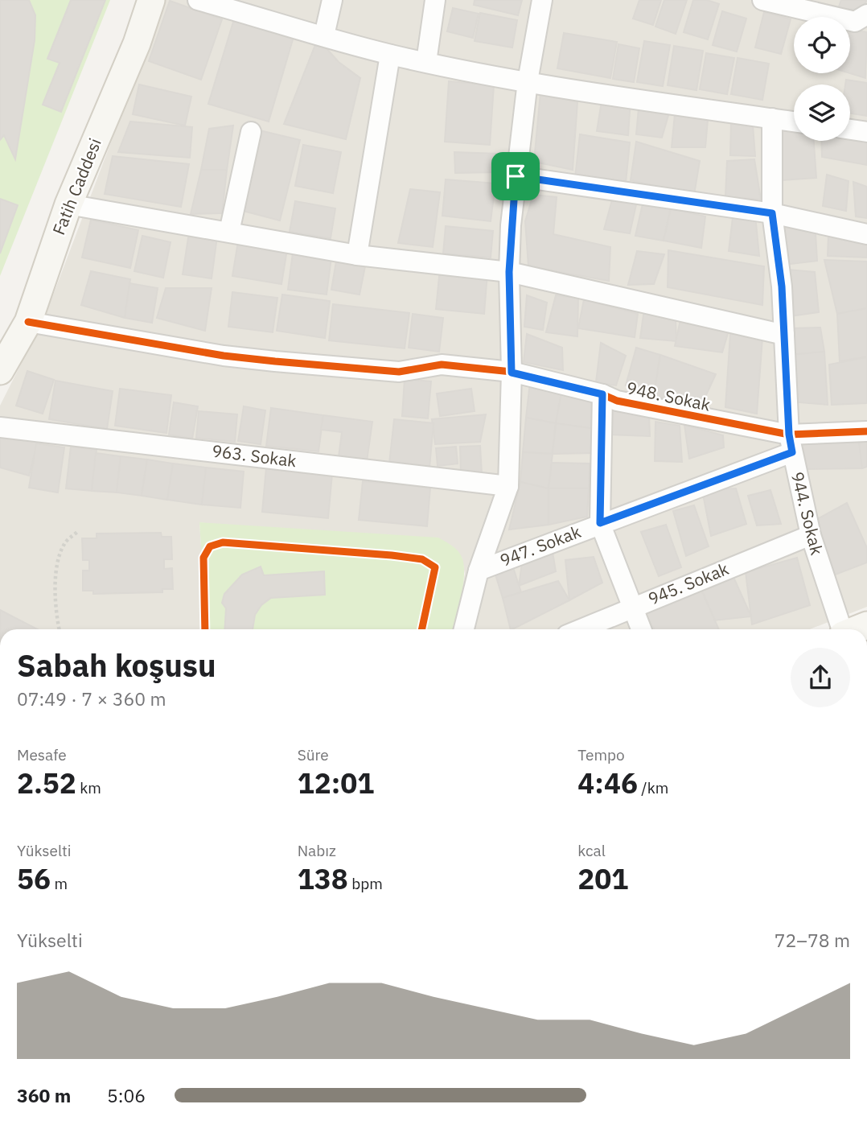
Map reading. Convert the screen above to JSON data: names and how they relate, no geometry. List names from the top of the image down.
{
  "streets": {
    "main road": ["Fatih Caddesi"],
    "street": [
      "948. Sokak",
      "963. Sokak",
      "944. Sokak",
      "947. Sokak",
      "945. Sokak"
    ]
  },
  "crossings": [
    ["Fatih Caddesi", "948. Sokak"],
    ["948. Sokak", "944. Sokak"],
    ["948. Sokak", "947. Sokak"],
    ["944. Sokak", "947. Sokak"],
    ["944. Sokak", "945. Sokak"]
  ],
  "page": {
    "heading": ["Sabah koşusu", "07:49 · 7 × 360 m"],
    "stats": [
      ["Mesafe", "2.52 km"],
      ["Süre", "12:01"],
      ["Tempo", "4:46 /km"],
      ["Yükselti", "56 m"],
      ["Nabız", "138 bpm"],
      ["kcal", "201"]
    ],
    "chart": ["Yükselti", "72–78 m"],
    "list": [
      {
        "name": "360 m",
        "note": "5:06"
      }
    ]
  }
}
